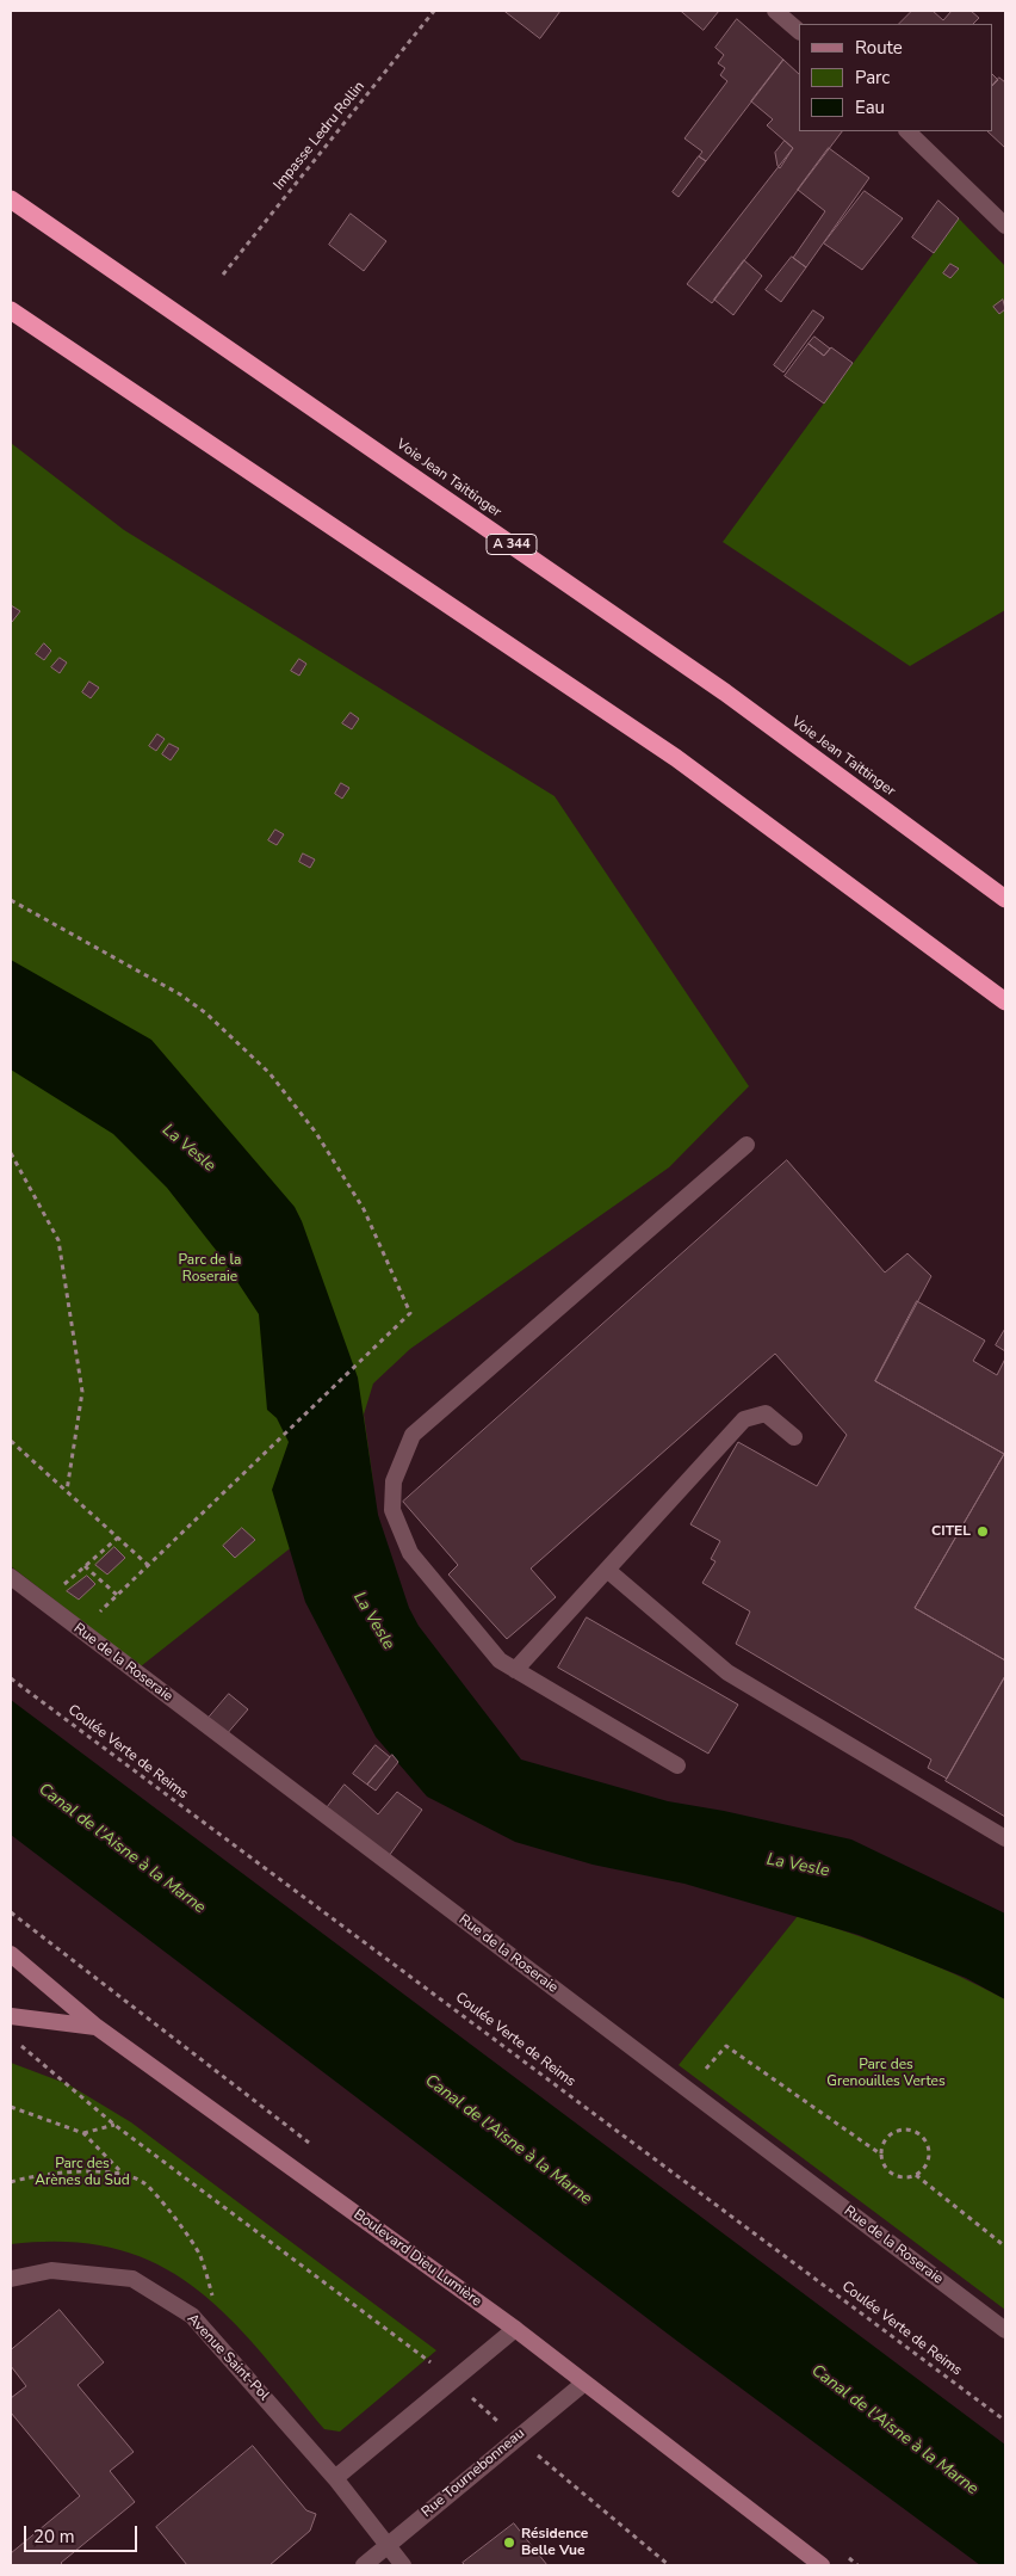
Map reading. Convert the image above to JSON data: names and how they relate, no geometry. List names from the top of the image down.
{
  "streets": {
    "highway": ["Voie Jean Taittinger", "A 344"],
    "main road": ["Boulevard Dieu Lumière"],
    "street": ["Rue de la Roseraie", "Avenue Saint-Pol", "Rue Tournebonneau"],
    "path": ["Impasse Ledru Rollin", "Coulée Verte de Reims"]
  },
  "crossings": [
    ["Boulevard Dieu Lumière", "Rue Tournebonneau"],
    ["Avenue Saint-Pol", "Rue Tournebonneau"]
  ],
  "water": ["La Vesle", "Canal de l'Aisne à la Marne"],
  "parks": ["Parc de la Roseraie", "Parc des Grenouilles Vertes", "Parc des Arènes du Sud"],
  "places": ["CITEL", "Résidence Belle Vue"],
  "legend": ["Route", "Parc", "Eau"],
  "scale_bar": "20 m"
}
